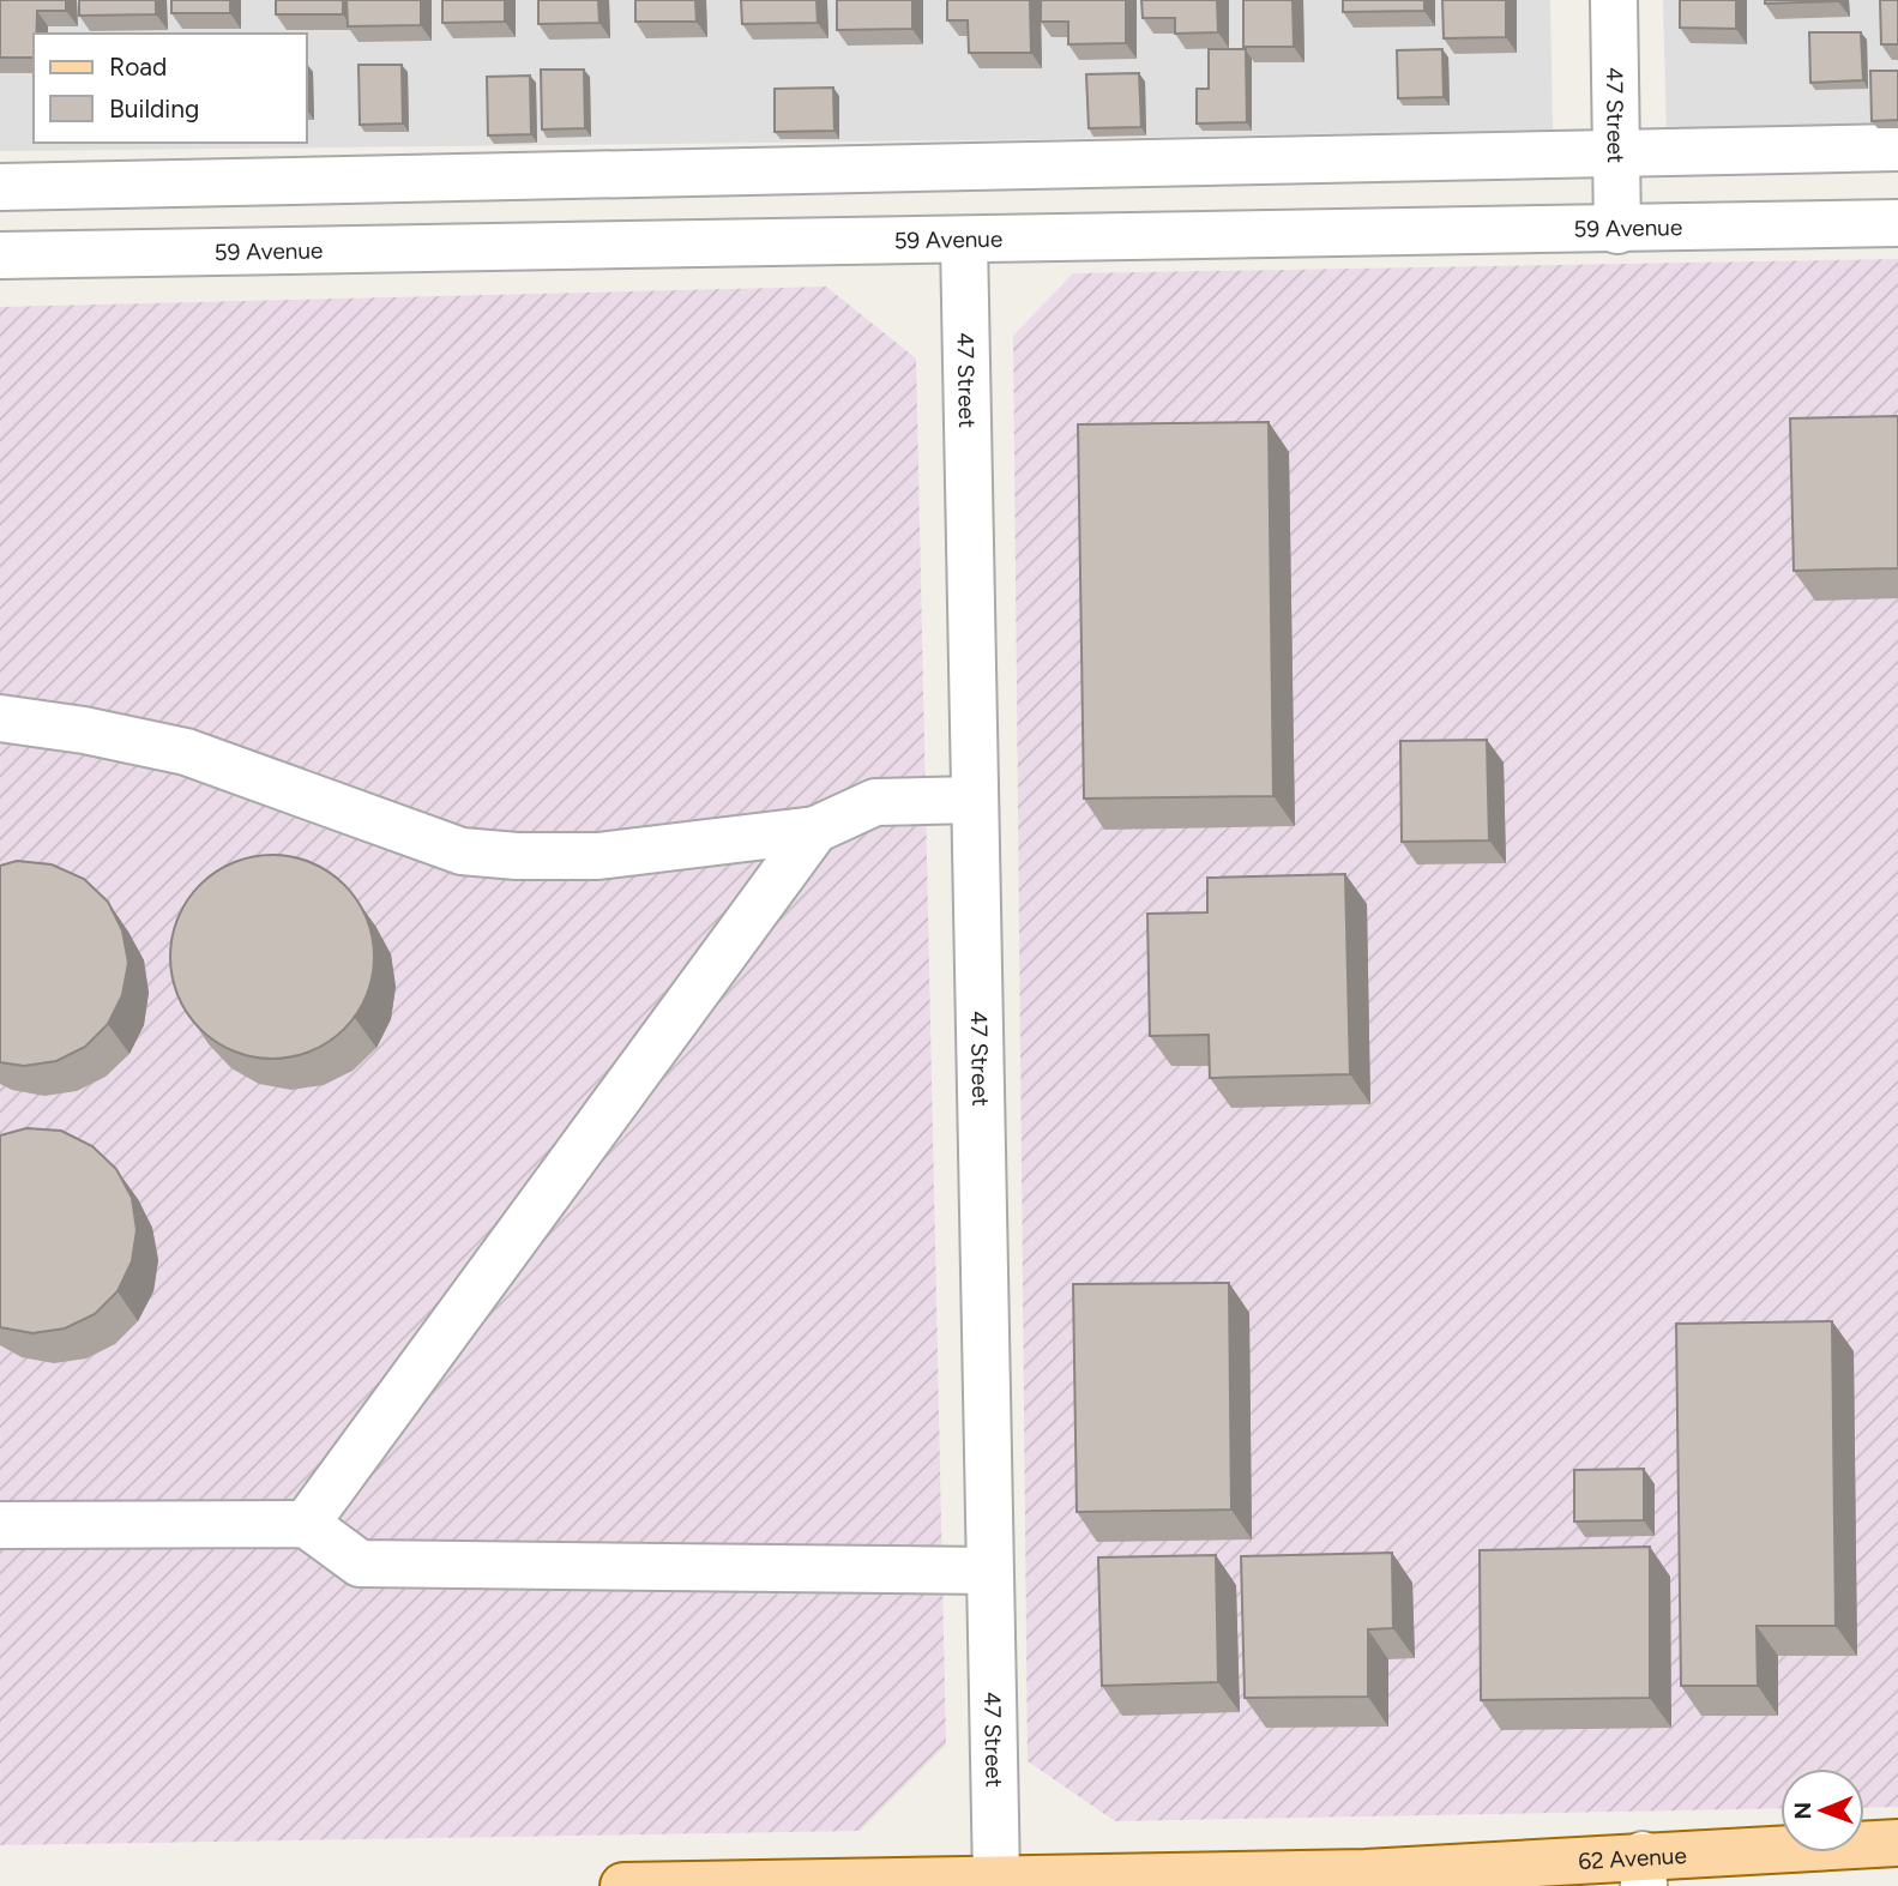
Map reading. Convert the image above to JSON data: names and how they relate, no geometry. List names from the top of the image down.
{
  "streets": {
    "main road": ["62 Avenue"],
    "street": ["47 Street", "59 Avenue"]
  },
  "crossings": [
    ["47 Street", "59 Avenue"],
    ["47 Street", "62 Avenue"]
  ],
  "legend": ["Road", "Building"],
  "north": "left"
}
